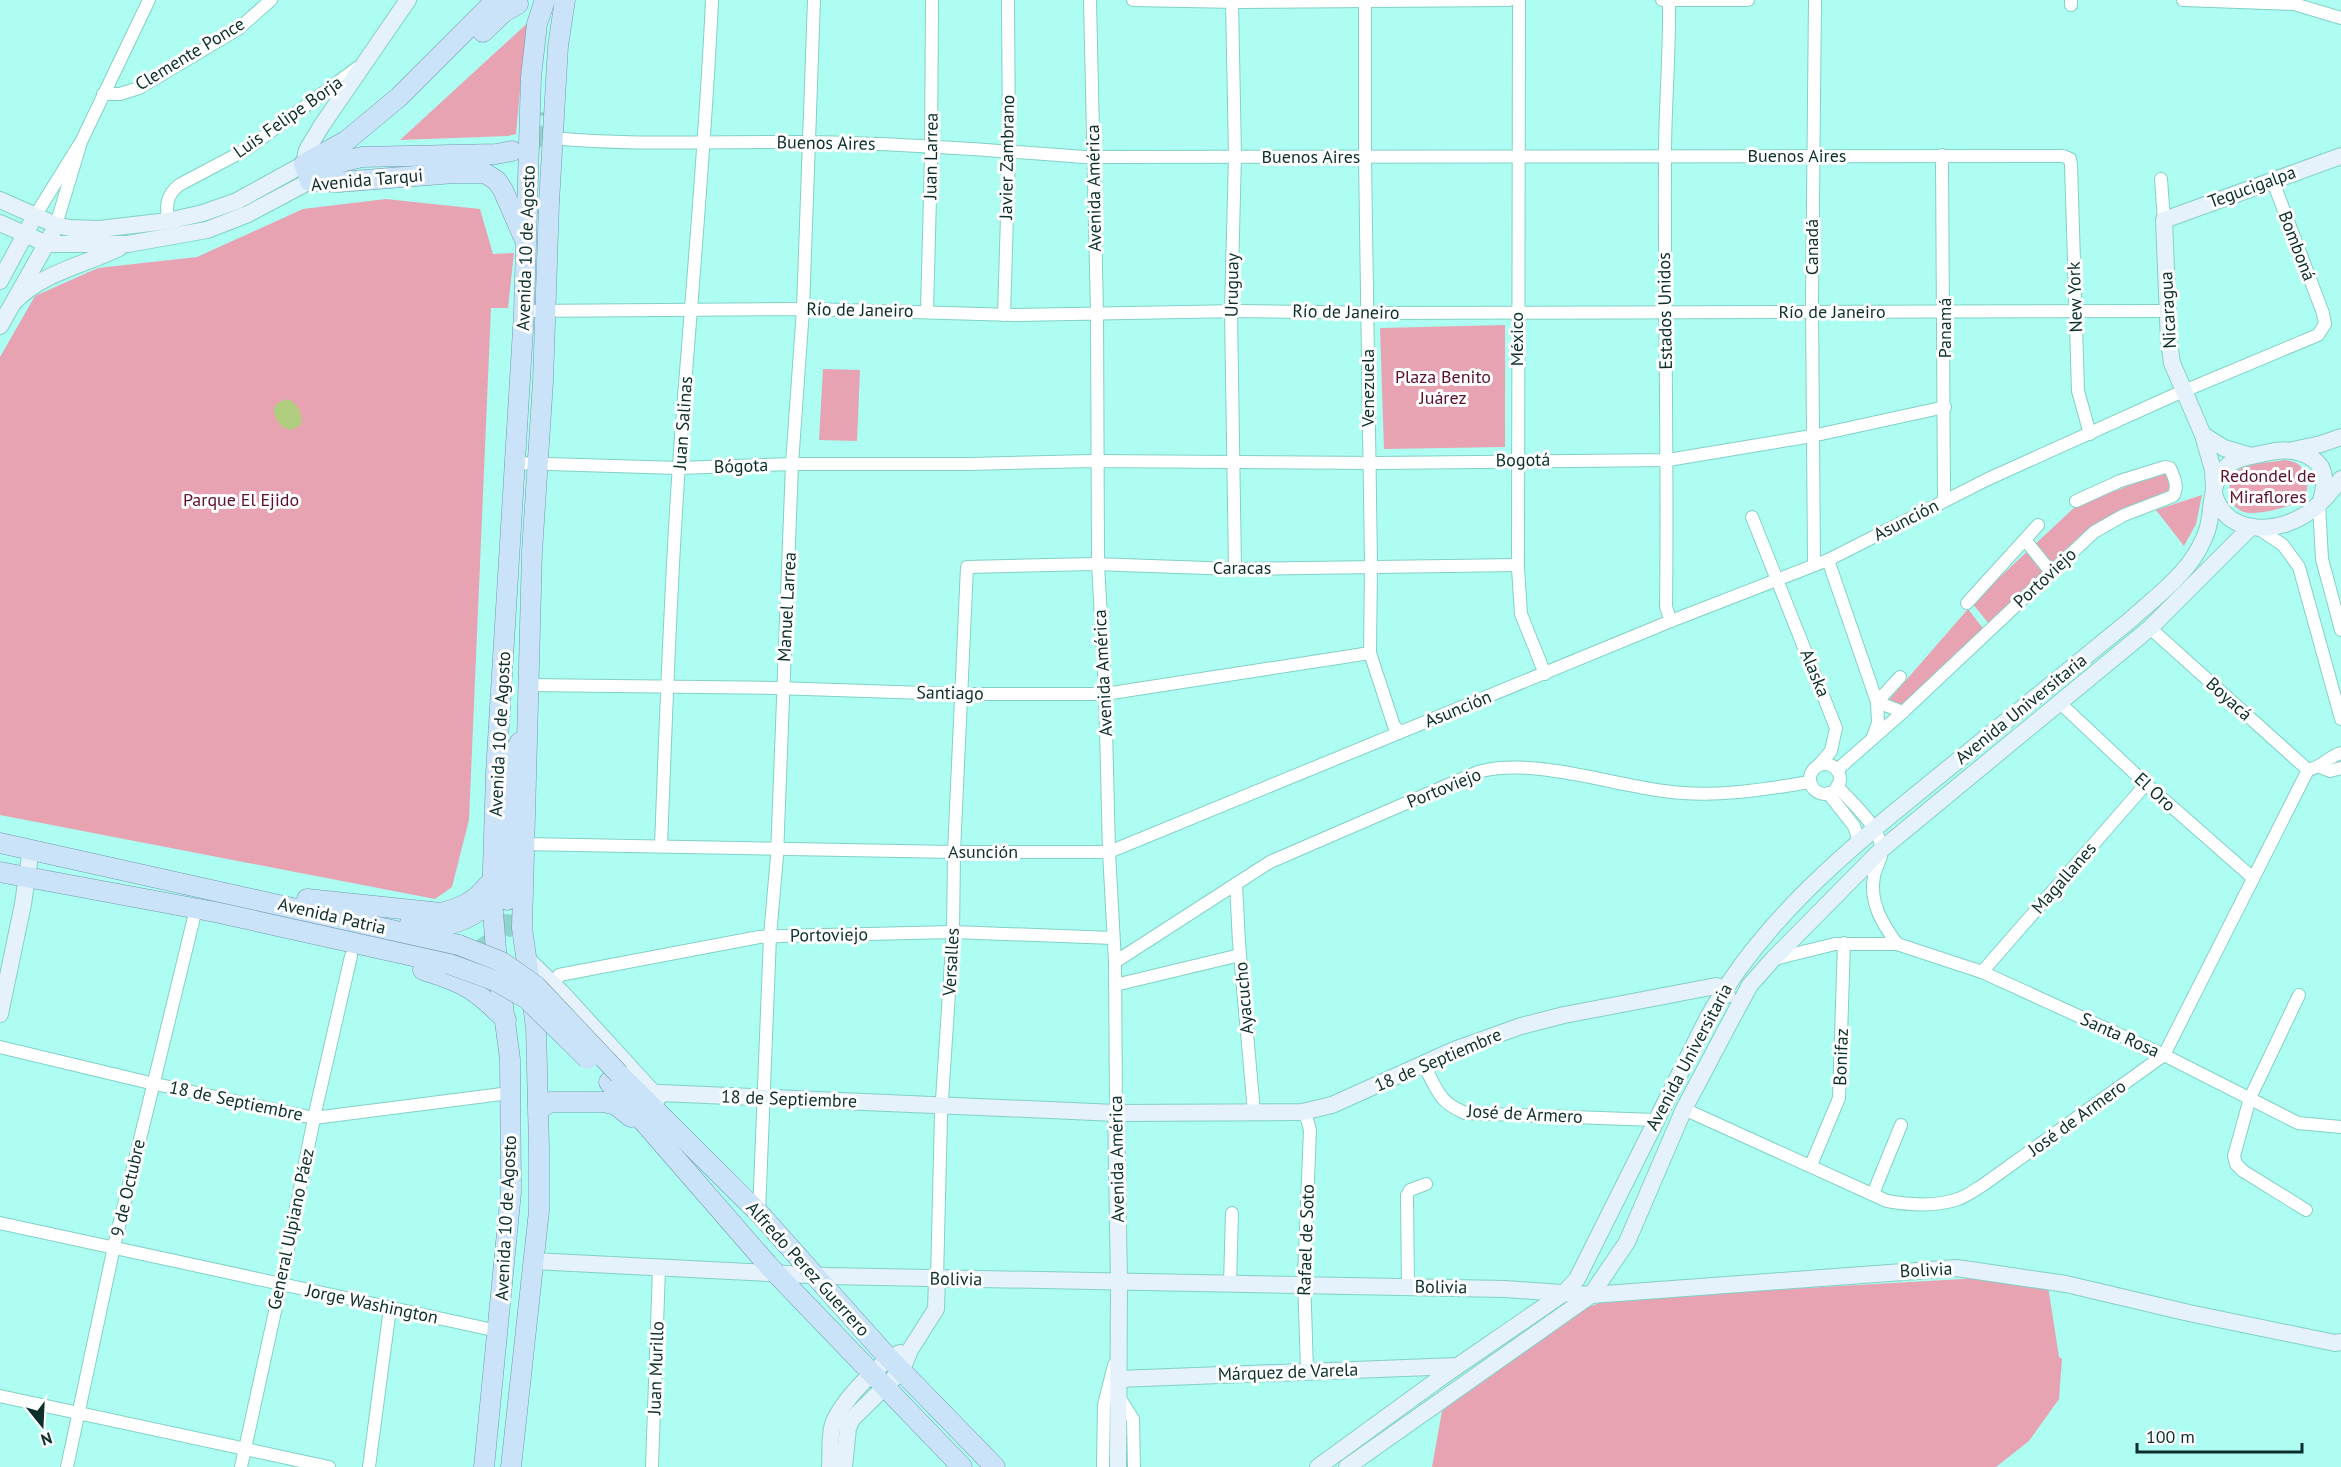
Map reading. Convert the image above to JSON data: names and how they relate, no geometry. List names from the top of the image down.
{
  "streets": {
    "main road": [
      "Avenida Tarqui",
      "Avenida 10 de Agosto",
      "Avenida Patria",
      "Alfredo Perez Guerrero"
    ],
    "street": [
      "Clemente Ponce",
      "Luis Felipe Borja",
      "Buenos Aires",
      "Juan Larrea",
      "Javier Zambrano",
      "Tegucigalpa",
      "Avenida América",
      "Bomboná",
      "Canadá",
      "Uruguay",
      "New York",
      "Río de Janeiro",
      "Nicaragua",
      "Estados Unidos",
      "Panamá",
      "México",
      "Venezuela",
      "Juan Salinas",
      "Bogotá",
      "Bógota",
      "Asunción",
      "Caracas",
      "Portoviejo",
      "Manuel Larrea",
      "Alaska",
      "Santiago",
      "Boyacá",
      "Avenida Universitaria",
      "El Oro",
      "Magallanes",
      "Versalles",
      "Ayacucho",
      "Santa Rosa",
      "Bonifaz",
      "18 de Septiembre",
      "José de Armero",
      "9 de Octubre",
      "General Ulpiano Páez",
      "Rafael de Soto",
      "Bolivia",
      "Jorge Washington",
      "Juan Murillo",
      "Márquez de Varela"
    ]
  },
  "crossings": [
    ["Luis Felipe Borja", "Avenida Tarqui"],
    ["Buenos Aires", "Juan Larrea"],
    ["Buenos Aires", "Javier Zambrano"],
    ["Buenos Aires", "Avenida América"],
    ["Buenos Aires", "Canadá"],
    ["Buenos Aires", "Avenida 10 de Agosto"],
    ["Buenos Aires", "Uruguay"],
    ["Buenos Aires", "New York"],
    ["Buenos Aires", "Estados Unidos"],
    ["Buenos Aires", "Panamá"],
    ["Buenos Aires", "México"],
    ["Buenos Aires", "Venezuela"],
    ["Buenos Aires", "Juan Salinas"],
    ["Buenos Aires", "Manuel Larrea"],
    ["Juan Larrea", "Río de Janeiro"],
    ["Javier Zambrano", "Río de Janeiro"],
    ["Avenida Tarqui", "Avenida 10 de Agosto"],
    ["Tegucigalpa", "Bomboná"],
    ["Tegucigalpa", "Nicaragua"],
    ["Avenida América", "Río de Janeiro"],
    ["Avenida América", "Bogotá"],
    ["Avenida América", "Bógota"],
    ["Avenida América", "Asunción"],
    ["Avenida América", "Caracas"],
    ["Avenida América", "Portoviejo"],
    ["Avenida América", "Santiago"],
    ["Avenida América", "18 de Septiembre"],
    ["Avenida América", "Bolivia"],
    ["Avenida América", "Márquez de Varela"],
    ["Bomboná", "Asunción"],
    ["Canadá", "Río de Janeiro"],
    ["Canadá", "Bogotá"],
    ["Canadá", "Asunción"],
    ["Avenida 10 de Agosto", "Río de Janeiro"],
    ["Avenida 10 de Agosto", "Bógota"],
    ["Avenida 10 de Agosto", "Asunción"],
    ["Avenida 10 de Agosto", "Santiago"],
    ["Avenida 10 de Agosto", "18 de Septiembre"],
    ["Avenida 10 de Agosto", "Bolivia"],
    ["Avenida 10 de Agosto", "Jorge Washington"],
    ["Uruguay", "Río de Janeiro"],
    ["Uruguay", "Bogotá"],
    ["Uruguay", "Caracas"],
    ["New York", "Río de Janeiro"],
    ["New York", "Asunción"],
    ["Río de Janeiro", "Nicaragua"],
    ["Río de Janeiro", "Estados Unidos"],
    ["Río de Janeiro", "Panamá"],
    ["Río de Janeiro", "México"],
    ["Río de Janeiro", "Venezuela"],
    ["Río de Janeiro", "Juan Salinas"],
    ["Río de Janeiro", "Manuel Larrea"],
    ["Nicaragua", "Asunción"],
    ["Nicaragua", "Avenida Universitaria"],
    ["Estados Unidos", "Bogotá"],
    ["Estados Unidos", "Asunción"],
    ["Panamá", "Bogotá"],
    ["Panamá", "Asunción"],
    ["México", "Bogotá"],
    ["México", "Asunción"],
    ["México", "Caracas"],
    ["Venezuela", "Bogotá"],
    ["Venezuela", "Asunción"],
    ["Venezuela", "Caracas"],
    ["Venezuela", "Santiago"],
    ["Juan Salinas", "Bógota"],
    ["Juan Salinas", "Asunción"],
    ["Juan Salinas", "Santiago"],
    ["Bogotá", "Bógota"],
    ["Bógota", "Manuel Larrea"],
    ["Asunción", "Manuel Larrea"],
    ["Asunción", "Alaska"],
    ["Asunción", "Versalles"],
    ["Caracas", "Versalles"],
    ["Portoviejo", "Manuel Larrea"],
    ["Portoviejo", "Alaska"],
    ["Portoviejo", "Versalles"],
    ["Portoviejo", "Ayacucho"],
    ["Manuel Larrea", "Santiago"],
    ["Manuel Larrea", "18 de Septiembre"],
    ["Manuel Larrea", "Alfredo Perez Guerrero"],
    ["Santiago", "Versalles"],
    ["Boyacá", "Avenida Universitaria"],
    ["Boyacá", "José de Armero"],
    ["Avenida Universitaria", "El Oro"],
    ["Avenida Universitaria", "Santa Rosa"],
    ["Avenida Universitaria", "18 de Septiembre"],
    ["Avenida Universitaria", "José de Armero"],
    ["Avenida Universitaria", "Bolivia"],
    ["Avenida Universitaria", "Márquez de Varela"],
    ["El Oro", "Magallanes"],
    ["El Oro", "José de Armero"],
    ["Magallanes", "Santa Rosa"],
    ["Avenida Patria", "9 de Octubre"],
    ["Avenida Patria", "Alfredo Perez Guerrero"],
    ["Versalles", "18 de Septiembre"],
    ["Versalles", "Alfredo Perez Guerrero"],
    ["Versalles", "Bolivia"],
    ["Ayacucho", "18 de Septiembre"],
    ["Santa Rosa", "Bonifaz"],
    ["Santa Rosa", "José de Armero"],
    ["Bonifaz", "José de Armero"],
    ["18 de Septiembre", "José de Armero"],
    ["18 de Septiembre", "9 de Octubre"],
    ["18 de Septiembre", "General Ulpiano Páez"],
    ["18 de Septiembre", "Rafael de Soto"],
    ["18 de Septiembre", "Alfredo Perez Guerrero"],
    ["9 de Octubre", "Jorge Washington"],
    ["General Ulpiano Páez", "Jorge Washington"],
    ["Rafael de Soto", "Bolivia"],
    ["Rafael de Soto", "Márquez de Varela"],
    ["Alfredo Perez Guerrero", "Bolivia"],
    ["Bolivia", "Juan Murillo"]
  ],
  "parks": ["Plaza Benito Juárez", "Redondel de Miraflores", "Parque El Ejido"],
  "scale_bar": "100 m",
  "north": "bottom"
}
